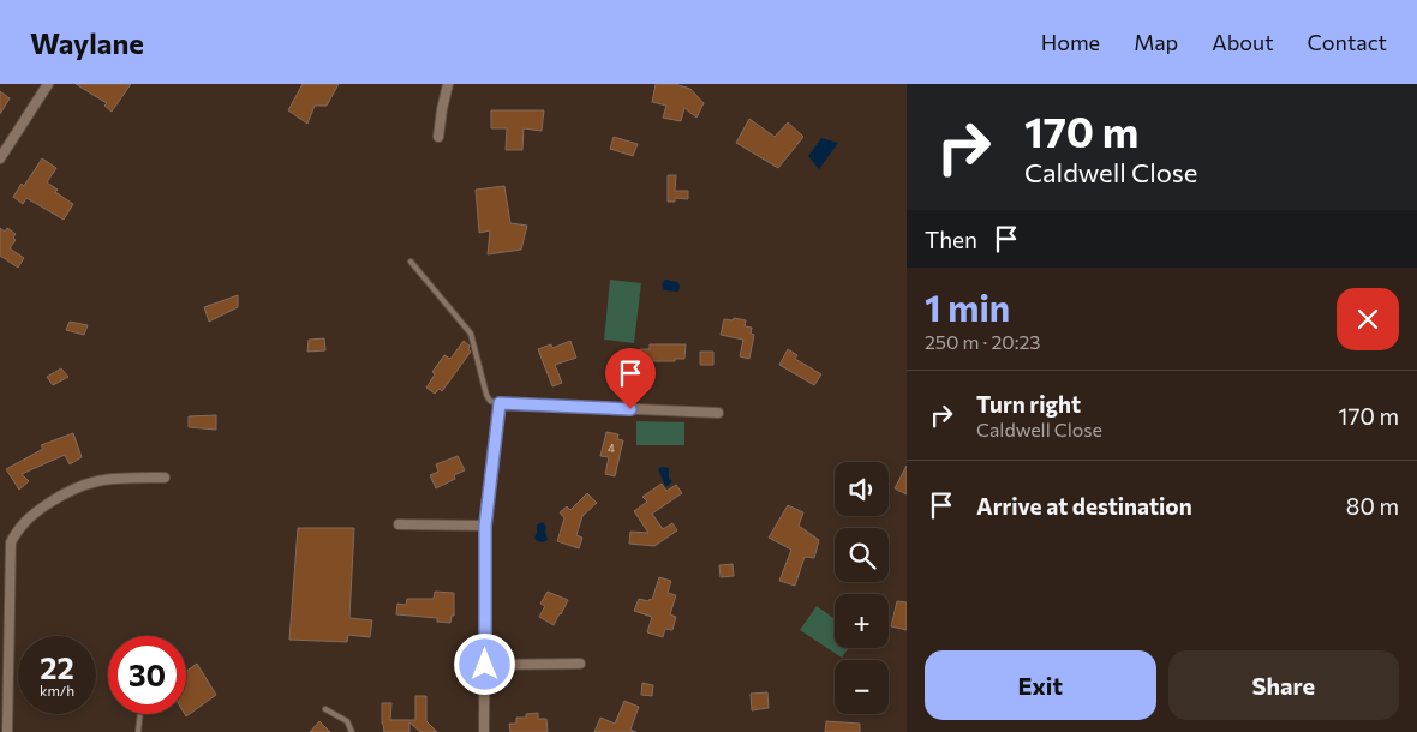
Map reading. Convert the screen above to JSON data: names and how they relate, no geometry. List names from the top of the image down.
{
  "house_numbers": ["4"],
  "page": {
    "header": "Waylane",
    "nav": [
      "Home",
      "Map",
      "About",
      "Contact"
    ],
    "turn": ["170 m", "Caldwell Close"],
    "then": "Then",
    "heading": ["1 min", "250 m · 20:23"],
    "list": [
      {
        "name": "Turn right",
        "note": "Caldwell Close",
        "value": "170 m"
      },
      {
        "name": "Arrive at destination",
        "value": "80 m"
      }
    ],
    "map_buttons": ["+", "−"],
    "speed": "22 km/h",
    "limit": "30",
    "buttons": ["Exit", "Share"]
  }
}
